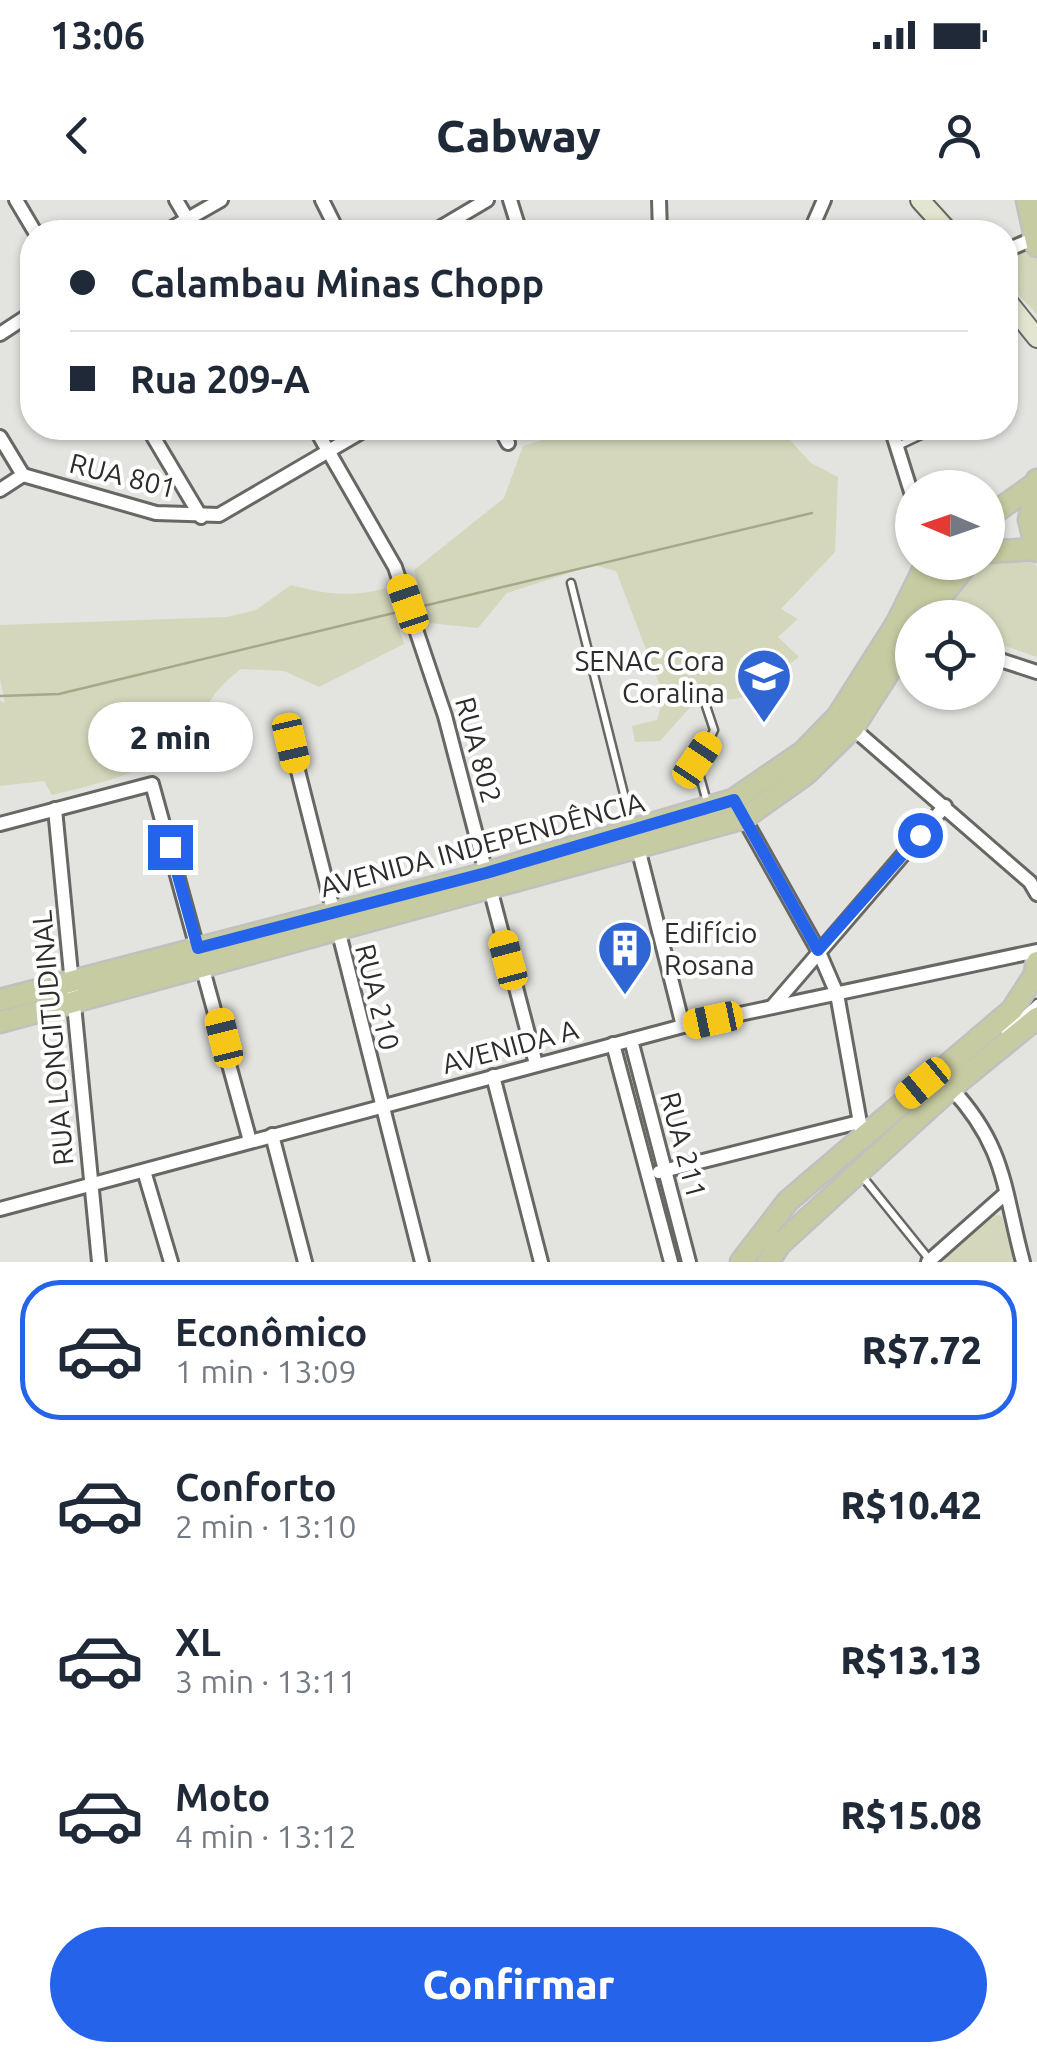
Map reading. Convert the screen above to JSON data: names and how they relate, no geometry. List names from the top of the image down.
{
  "streets": {
    "main road": ["AVENIDA INDEPENDÊNCIA"],
    "street": [
      "RUA 801",
      "RUA 802",
      "RUA 210",
      "RUA LONGITUDINAL",
      "AVENIDA A",
      "RUA 211"
    ]
  },
  "crossings": [
    ["RUA 801", "RUA 802"],
    ["RUA 802", "AVENIDA INDEPENDÊNCIA"],
    ["RUA 802", "AVENIDA A"],
    ["AVENIDA INDEPENDÊNCIA", "RUA 210"],
    ["AVENIDA INDEPENDÊNCIA", "RUA LONGITUDINAL"],
    ["RUA 210", "AVENIDA A"],
    ["RUA LONGITUDINAL", "AVENIDA A"],
    ["AVENIDA A", "RUA 211"]
  ],
  "places": {
    "school or university": ["SENAC Cora Coralina"],
    "building": ["Edifício Rosana"]
  },
  "north": "left",
  "page": {
    "status": "13:06",
    "header": "Cabway",
    "banner": ["Calambau Minas Chopp", "Rua 209-A"],
    "bubble": "2 min",
    "list": [
      {
        "name": "Econômico",
        "note": "1 min · 13:09",
        "value": "R$7.72"
      },
      {
        "name": "Conforto",
        "note": "2 min · 13:10",
        "value": "R$10.42"
      },
      {
        "name": "XL",
        "note": "3 min · 13:11",
        "value": "R$13.13"
      },
      {
        "name": "Moto",
        "note": "4 min · 13:12",
        "value": "R$15.08"
      }
    ],
    "buttons": "Confirmar"
  }
}
